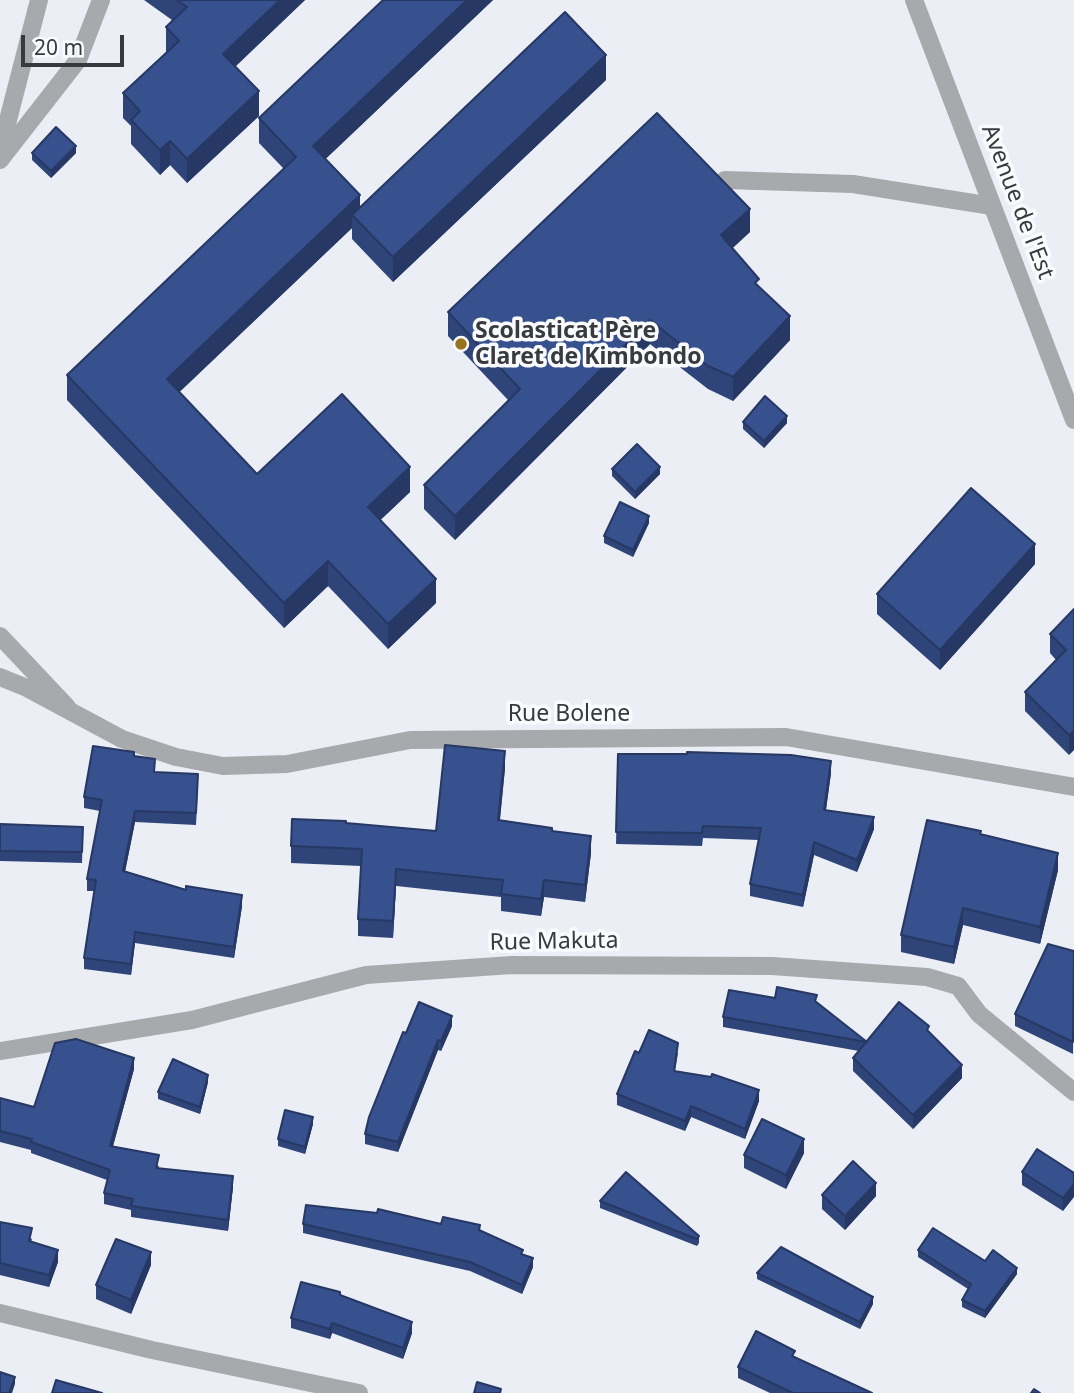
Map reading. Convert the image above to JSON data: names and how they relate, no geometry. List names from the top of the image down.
{
  "streets": {
    "street": ["Avenue de l'Est", "Rue Bolene", "Rue Makuta"]
  },
  "places": ["Scolasticat Père Claret de Kimbondo"],
  "scale_bar": "20 m"
}
